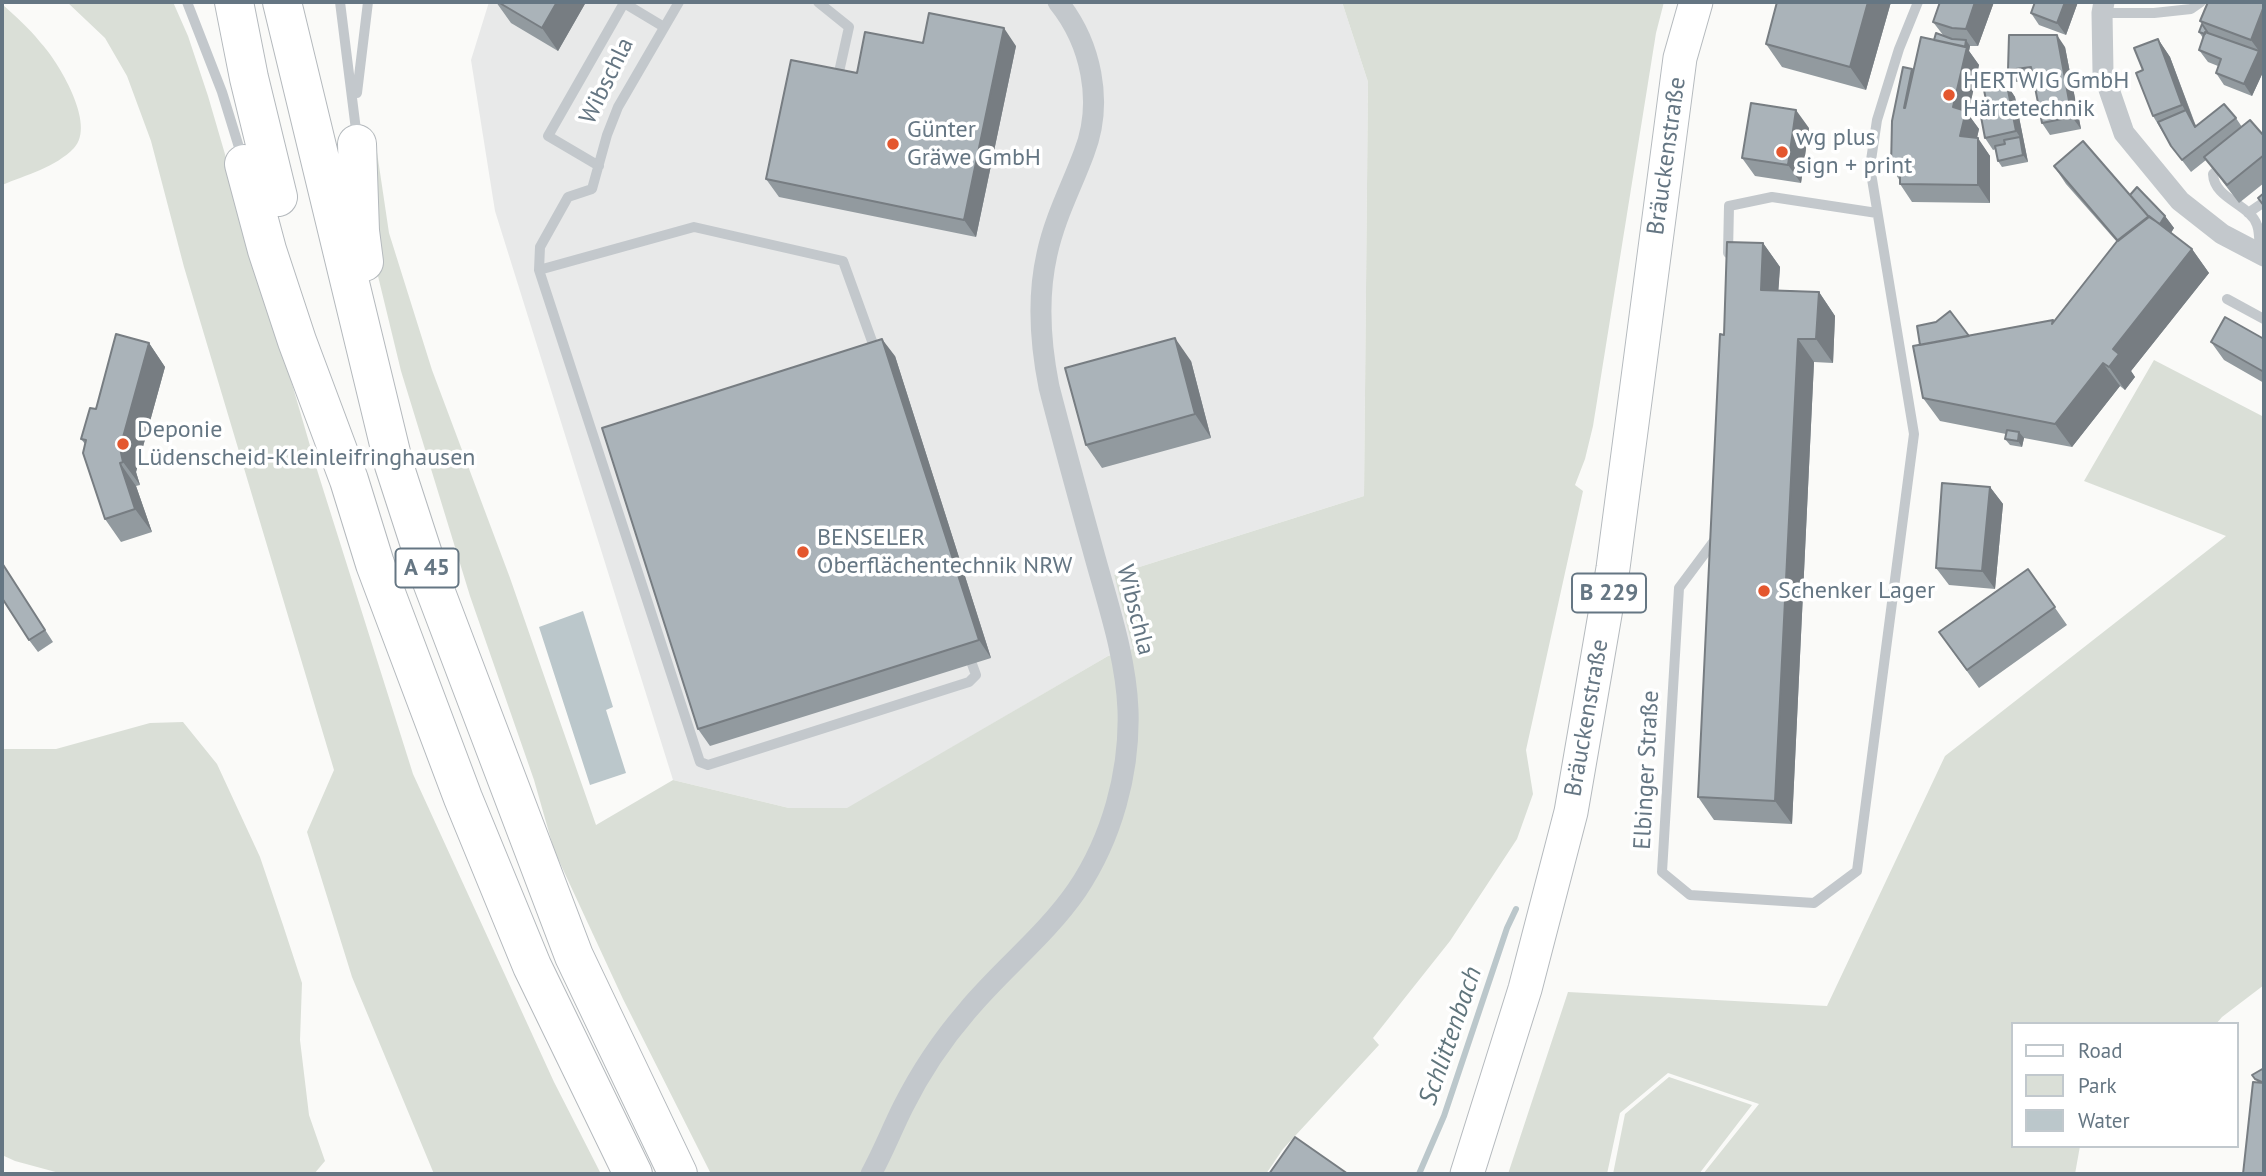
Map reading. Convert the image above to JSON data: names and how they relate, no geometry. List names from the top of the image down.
{
  "streets": {
    "highway": ["A 45"],
    "main road": ["Bräuckenstraße", "B 229"],
    "street": ["Wibschla"],
    "lane": ["Elbinger Straße"]
  },
  "water": ["Schlittenbach"],
  "places": [
    "HERTWIG GmbH Härtetechnik",
    "Günter Gräwe GmbH",
    "wg plus sign + print",
    "Deponie Lüdenscheid-Kleinleifringhausen",
    "BENSELER Oberflächentechnik NRW",
    "Schenker Lager"
  ],
  "legend": ["Road", "Park", "Water"]
}
